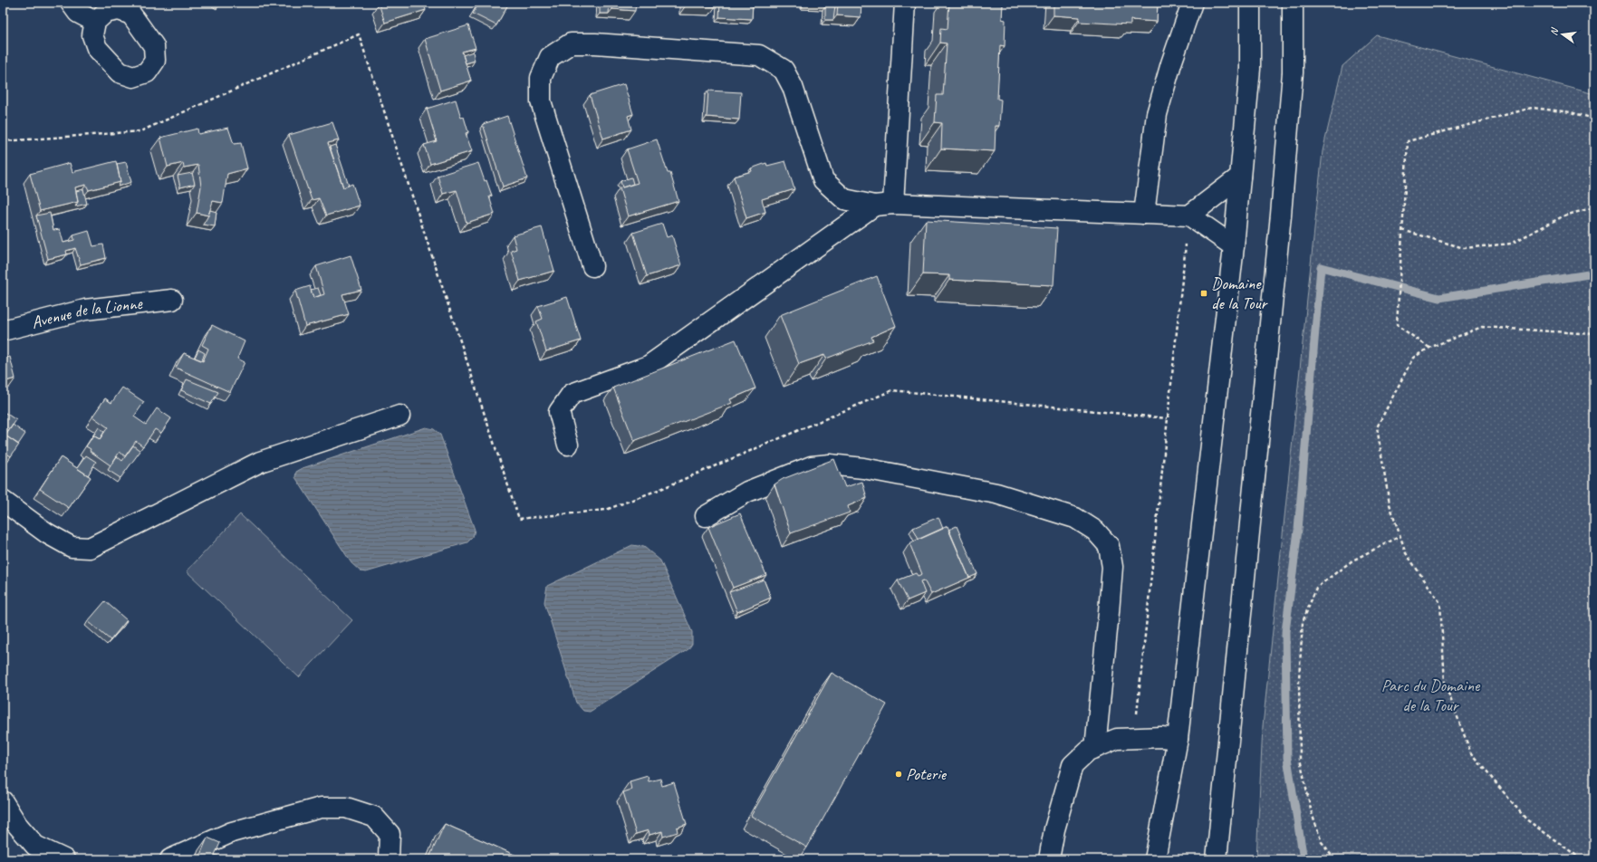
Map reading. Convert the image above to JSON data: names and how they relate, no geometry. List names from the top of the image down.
{
  "streets": {
    "main road": ["Avenue de la Lionne"]
  },
  "parks": ["Parc du Domaine de la Tour"],
  "places": {
    "transit": ["Domaine de la Tour"],
    "other": ["Poterie"]
  },
  "north": "left"
}
